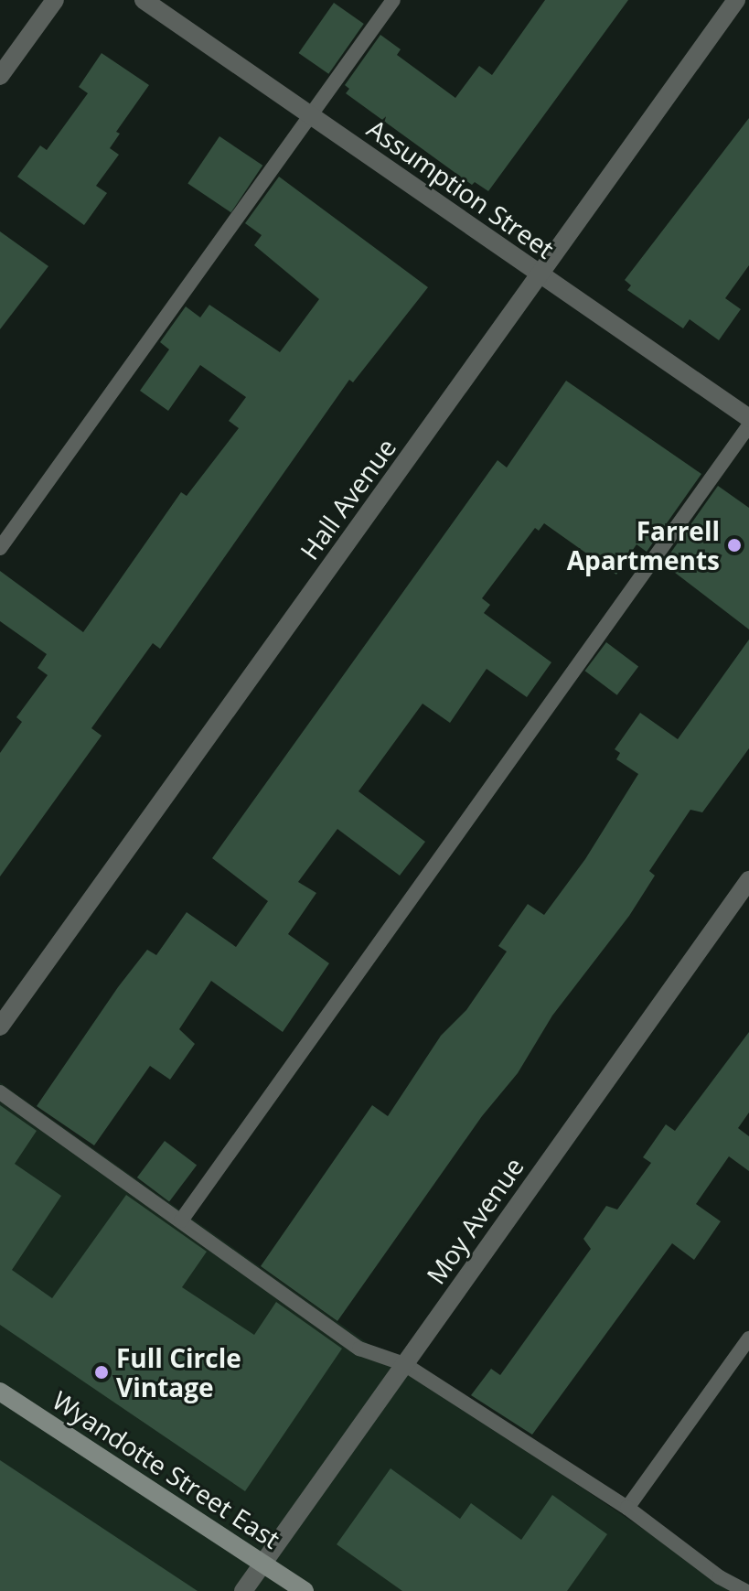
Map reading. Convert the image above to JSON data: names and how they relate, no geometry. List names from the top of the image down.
{
  "streets": {
    "main road": ["Wyandotte Street East"],
    "street": ["Assumption Street", "Hall Avenue", "Moy Avenue"]
  },
  "crossings": [
    ["Assumption Street", "Hall Avenue"],
    ["Moy Avenue", "Wyandotte Street East"]
  ],
  "places": ["Farrell Apartments", "Full Circle Vintage"]
}
